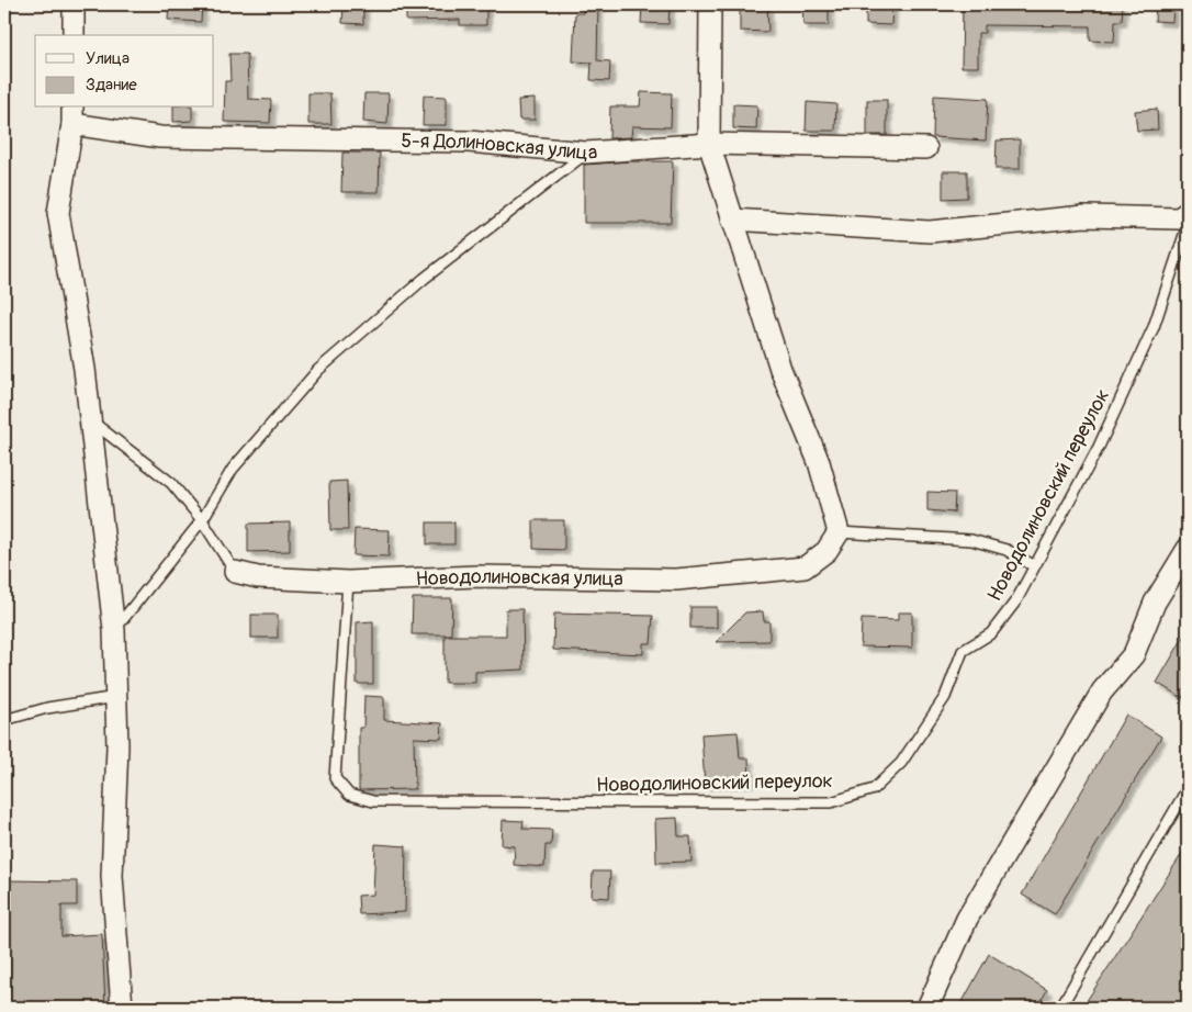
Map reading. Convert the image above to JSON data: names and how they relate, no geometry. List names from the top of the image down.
{
  "streets": {
    "street": ["5-я Долиновская улица", "Новодолиновская улица"],
    "lane": ["Новодолиновский переулок"]
  },
  "crossings": [
    ["Новодолиновский переулок", "Новодолиновская улица"]
  ],
  "legend": ["Улица", "Здание"]
}
